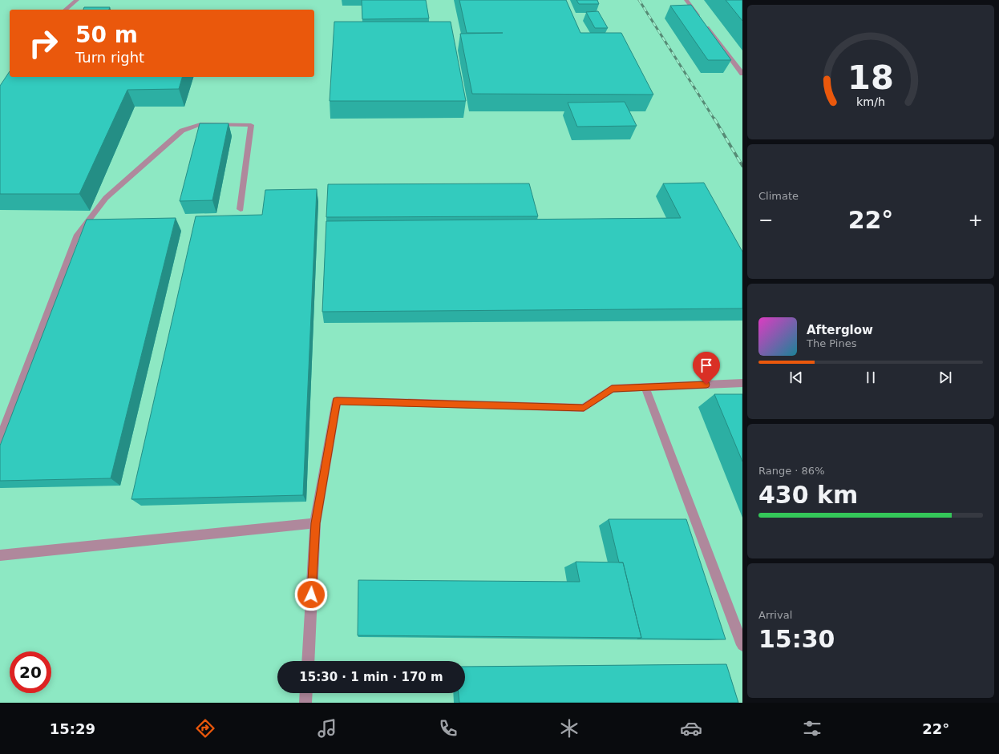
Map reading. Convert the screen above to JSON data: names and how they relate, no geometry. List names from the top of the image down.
{
  "page": {
    "turn": ["50 m", "Turn right"],
    "tile": [
      "Climate",
      ["Range · 86%", "430 km"],
      ["Arrival", "15:30"]
    ],
    "heat": ["−", "22°", "+"],
    "song": ["Afterglow", "The Pines"],
    "limit": "20",
    "trip": "15:30 · 1 min · 170 m",
    "tabs": ["15:29", "22°"],
    "gauge": ["18", "km/h"]
  }
}
